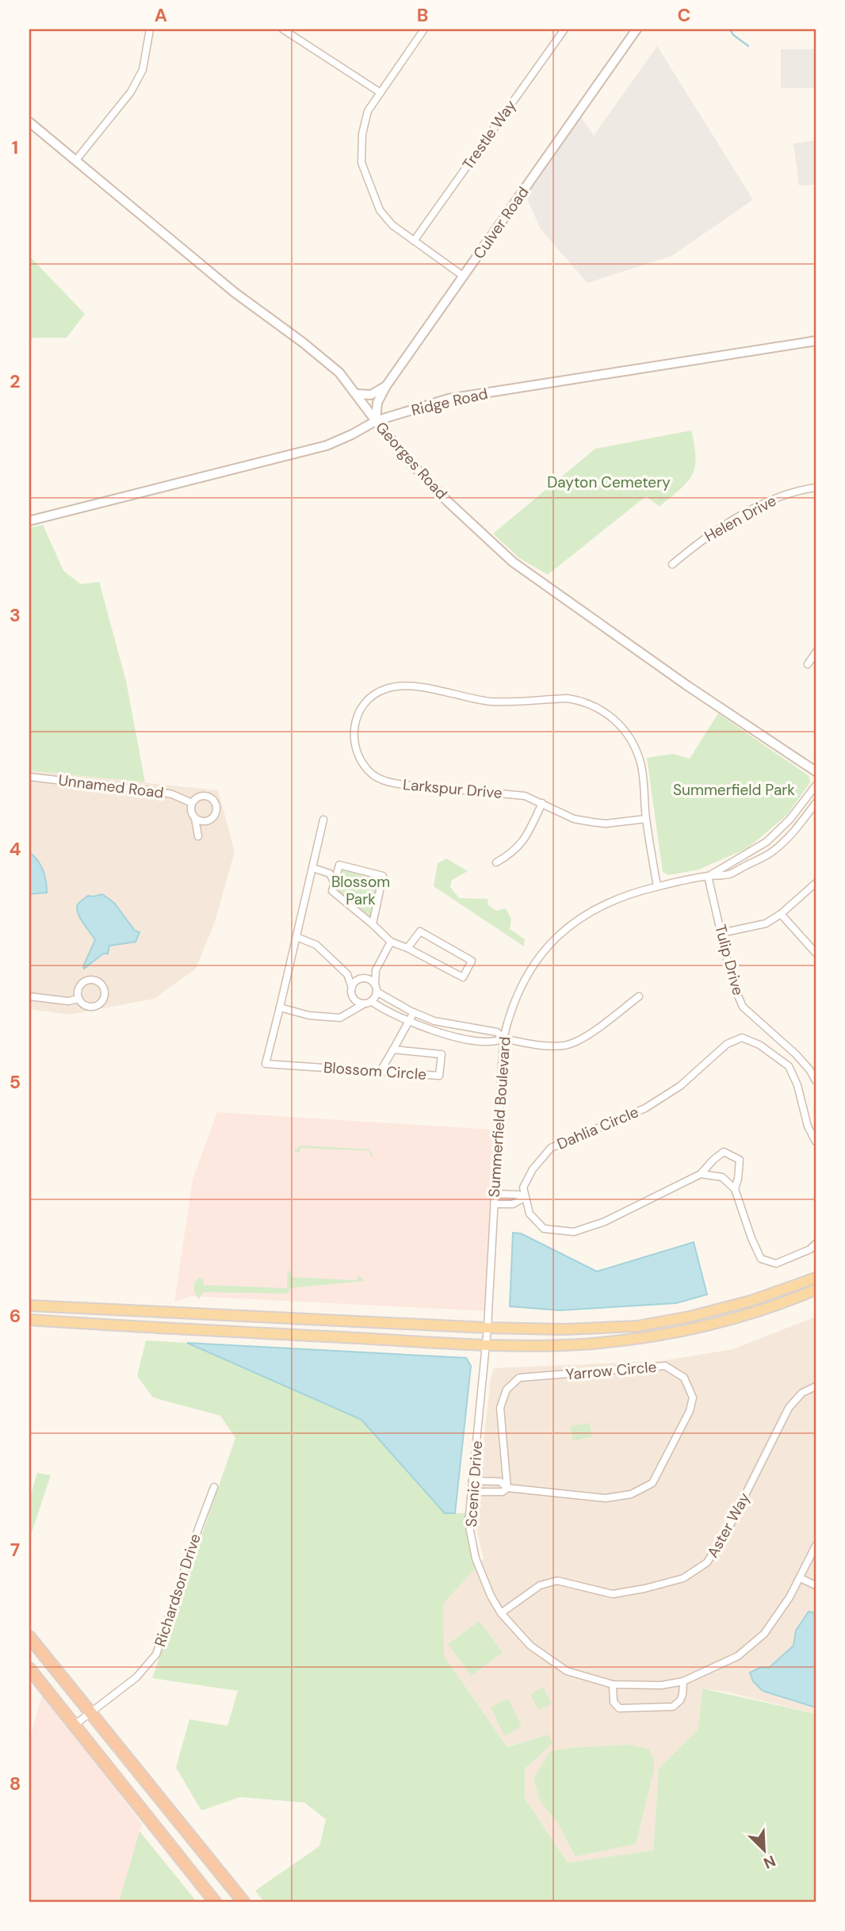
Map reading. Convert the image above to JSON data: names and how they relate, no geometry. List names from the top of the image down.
{
  "streets": {
    "street": [
      "Trestle Way",
      "Culver Road",
      "Ridge Road",
      "Georges Road",
      "Helen Drive",
      "Unnamed Road",
      "Larkspur Drive",
      "Tulip Drive",
      "Blossom Circle",
      "Summerfield Boulevard",
      "Dahlia Circle",
      "Yarrow Circle",
      "Scenic Drive",
      "Aster Way",
      "Richardson Drive"
    ]
  },
  "crossings": [
    ["Culver Road", "Ridge Road"],
    ["Culver Road", "Georges Road"],
    ["Ridge Road", "Georges Road"],
    ["Larkspur Drive", "Summerfield Boulevard"],
    ["Tulip Drive", "Summerfield Boulevard"],
    ["Summerfield Boulevard", "Scenic Drive"],
    ["Yarrow Circle", "Scenic Drive"],
    ["Scenic Drive", "Aster Way"]
  ],
  "parks": ["Dayton Cemetery", "Summerfield Park", "Blossom Park"],
  "north": "bottom right",
  "grid": {
    "columns": ["A", "B", "C"],
    "rows": [
      "1",
      "2",
      "3",
      "4",
      "5",
      "6",
      "7",
      "8"
    ]
  }
}
